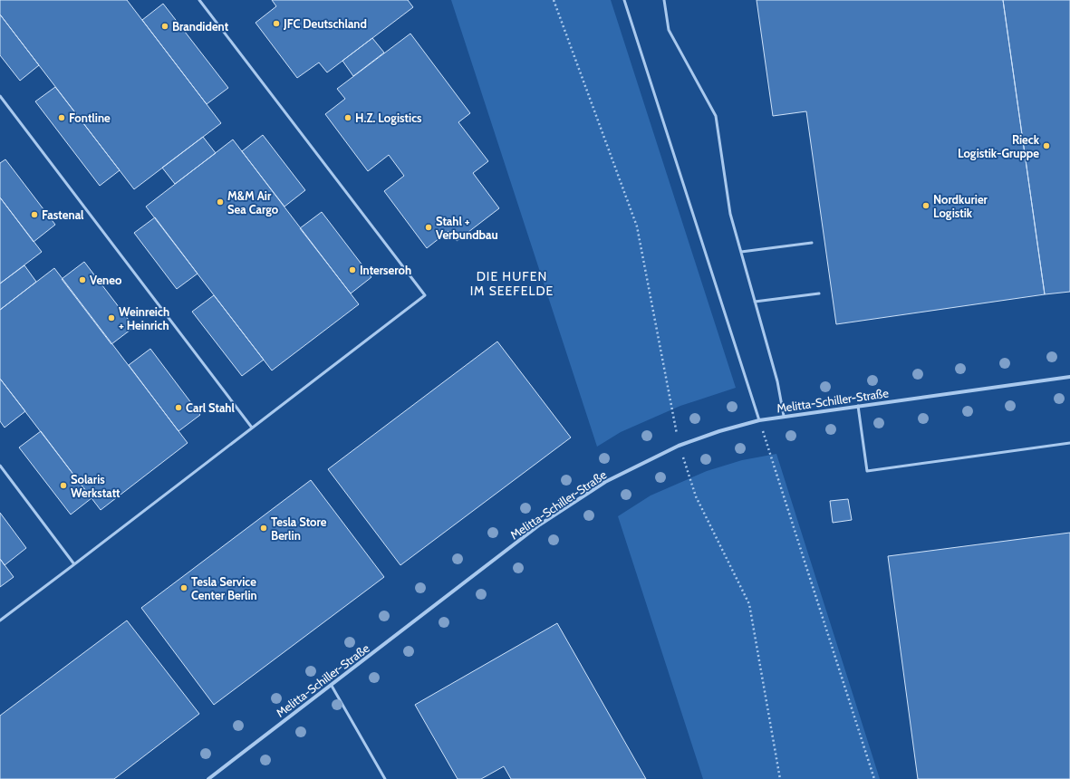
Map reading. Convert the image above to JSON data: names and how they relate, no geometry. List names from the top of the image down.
{
  "streets": {
    "street": ["Melitta-Schiller-Straße"]
  },
  "districts": ["DIE HUFEN IM SEEFELDE"],
  "places": [
    "JFC Deutschland",
    "Brandident",
    "Fontline",
    "H.Z. Logistics",
    "Rieck Logistik-Gruppe",
    "M&M Air Sea Cargo",
    "Nordkurier Logistik",
    "Fastenal",
    "Stahl + Verbundbau",
    "Interseroh",
    "Veneo",
    "Weinreich + Heinrich",
    "Carl Stahl",
    "Solaris Werkstatt",
    "Tesla Store Berlin",
    "Tesla Service Center Berlin"
  ]
}
